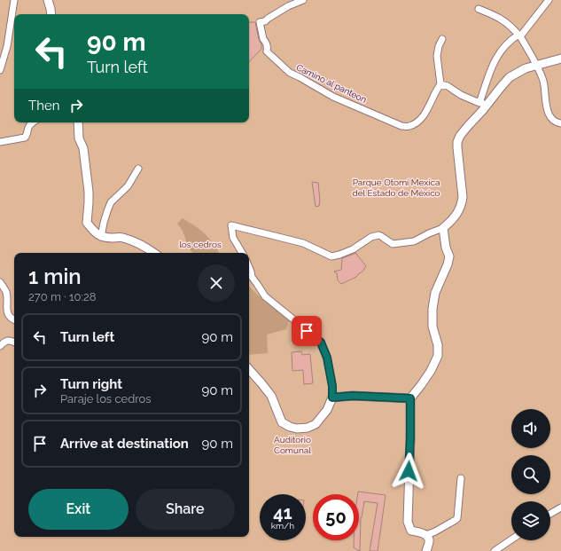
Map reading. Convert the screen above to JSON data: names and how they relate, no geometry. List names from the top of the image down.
{
  "streets": {
    "street": ["Camino al panteon"]
  },
  "parks": ["Parque Otomí Mexica del Estado de México", "los cedros", "Auditorio Comunal"],
  "page": {
    "turn": ["90 m", "Turn left"],
    "then": "Then",
    "heading": ["1 min", "270 m · 10:28"],
    "list": [
      {
        "name": "Turn left",
        "value": "90 m"
      },
      {
        "name": "Turn right",
        "note": "Paraje los cedros",
        "value": "90 m"
      },
      {
        "name": "Arrive at destination",
        "value": "90 m"
      }
    ],
    "buttons": ["Exit", "Share"],
    "speed": "41 km/h",
    "limit": "50"
  }
}
